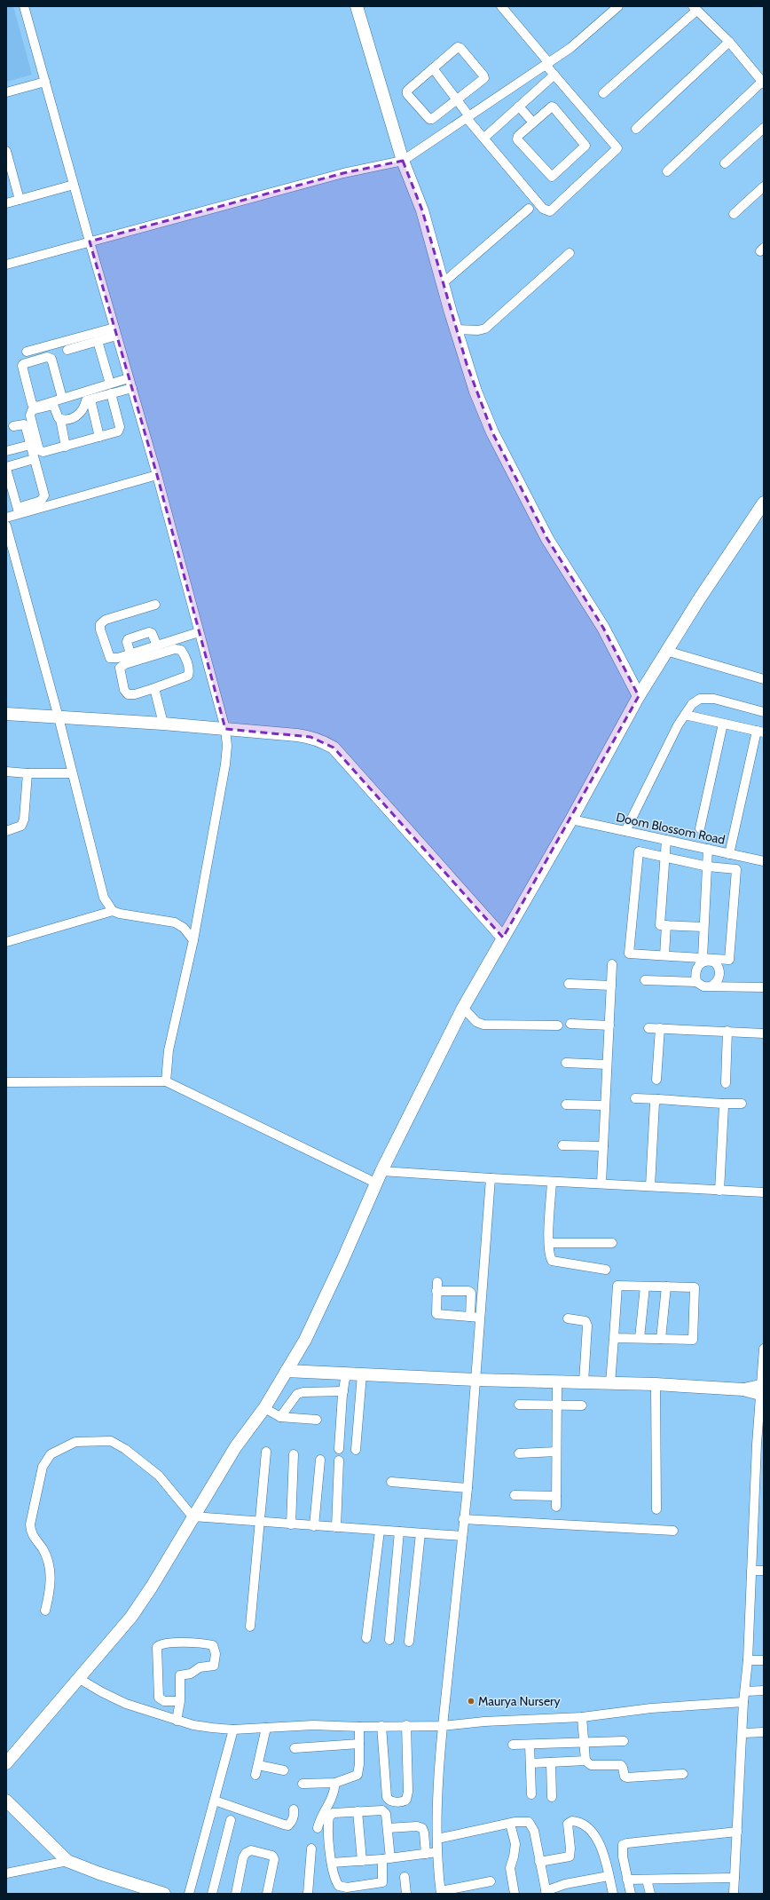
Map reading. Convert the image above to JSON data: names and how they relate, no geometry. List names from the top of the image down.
{
  "streets": {
    "street": ["Doom Blossom Road"]
  },
  "places": ["Maurya Nursery"]
}
